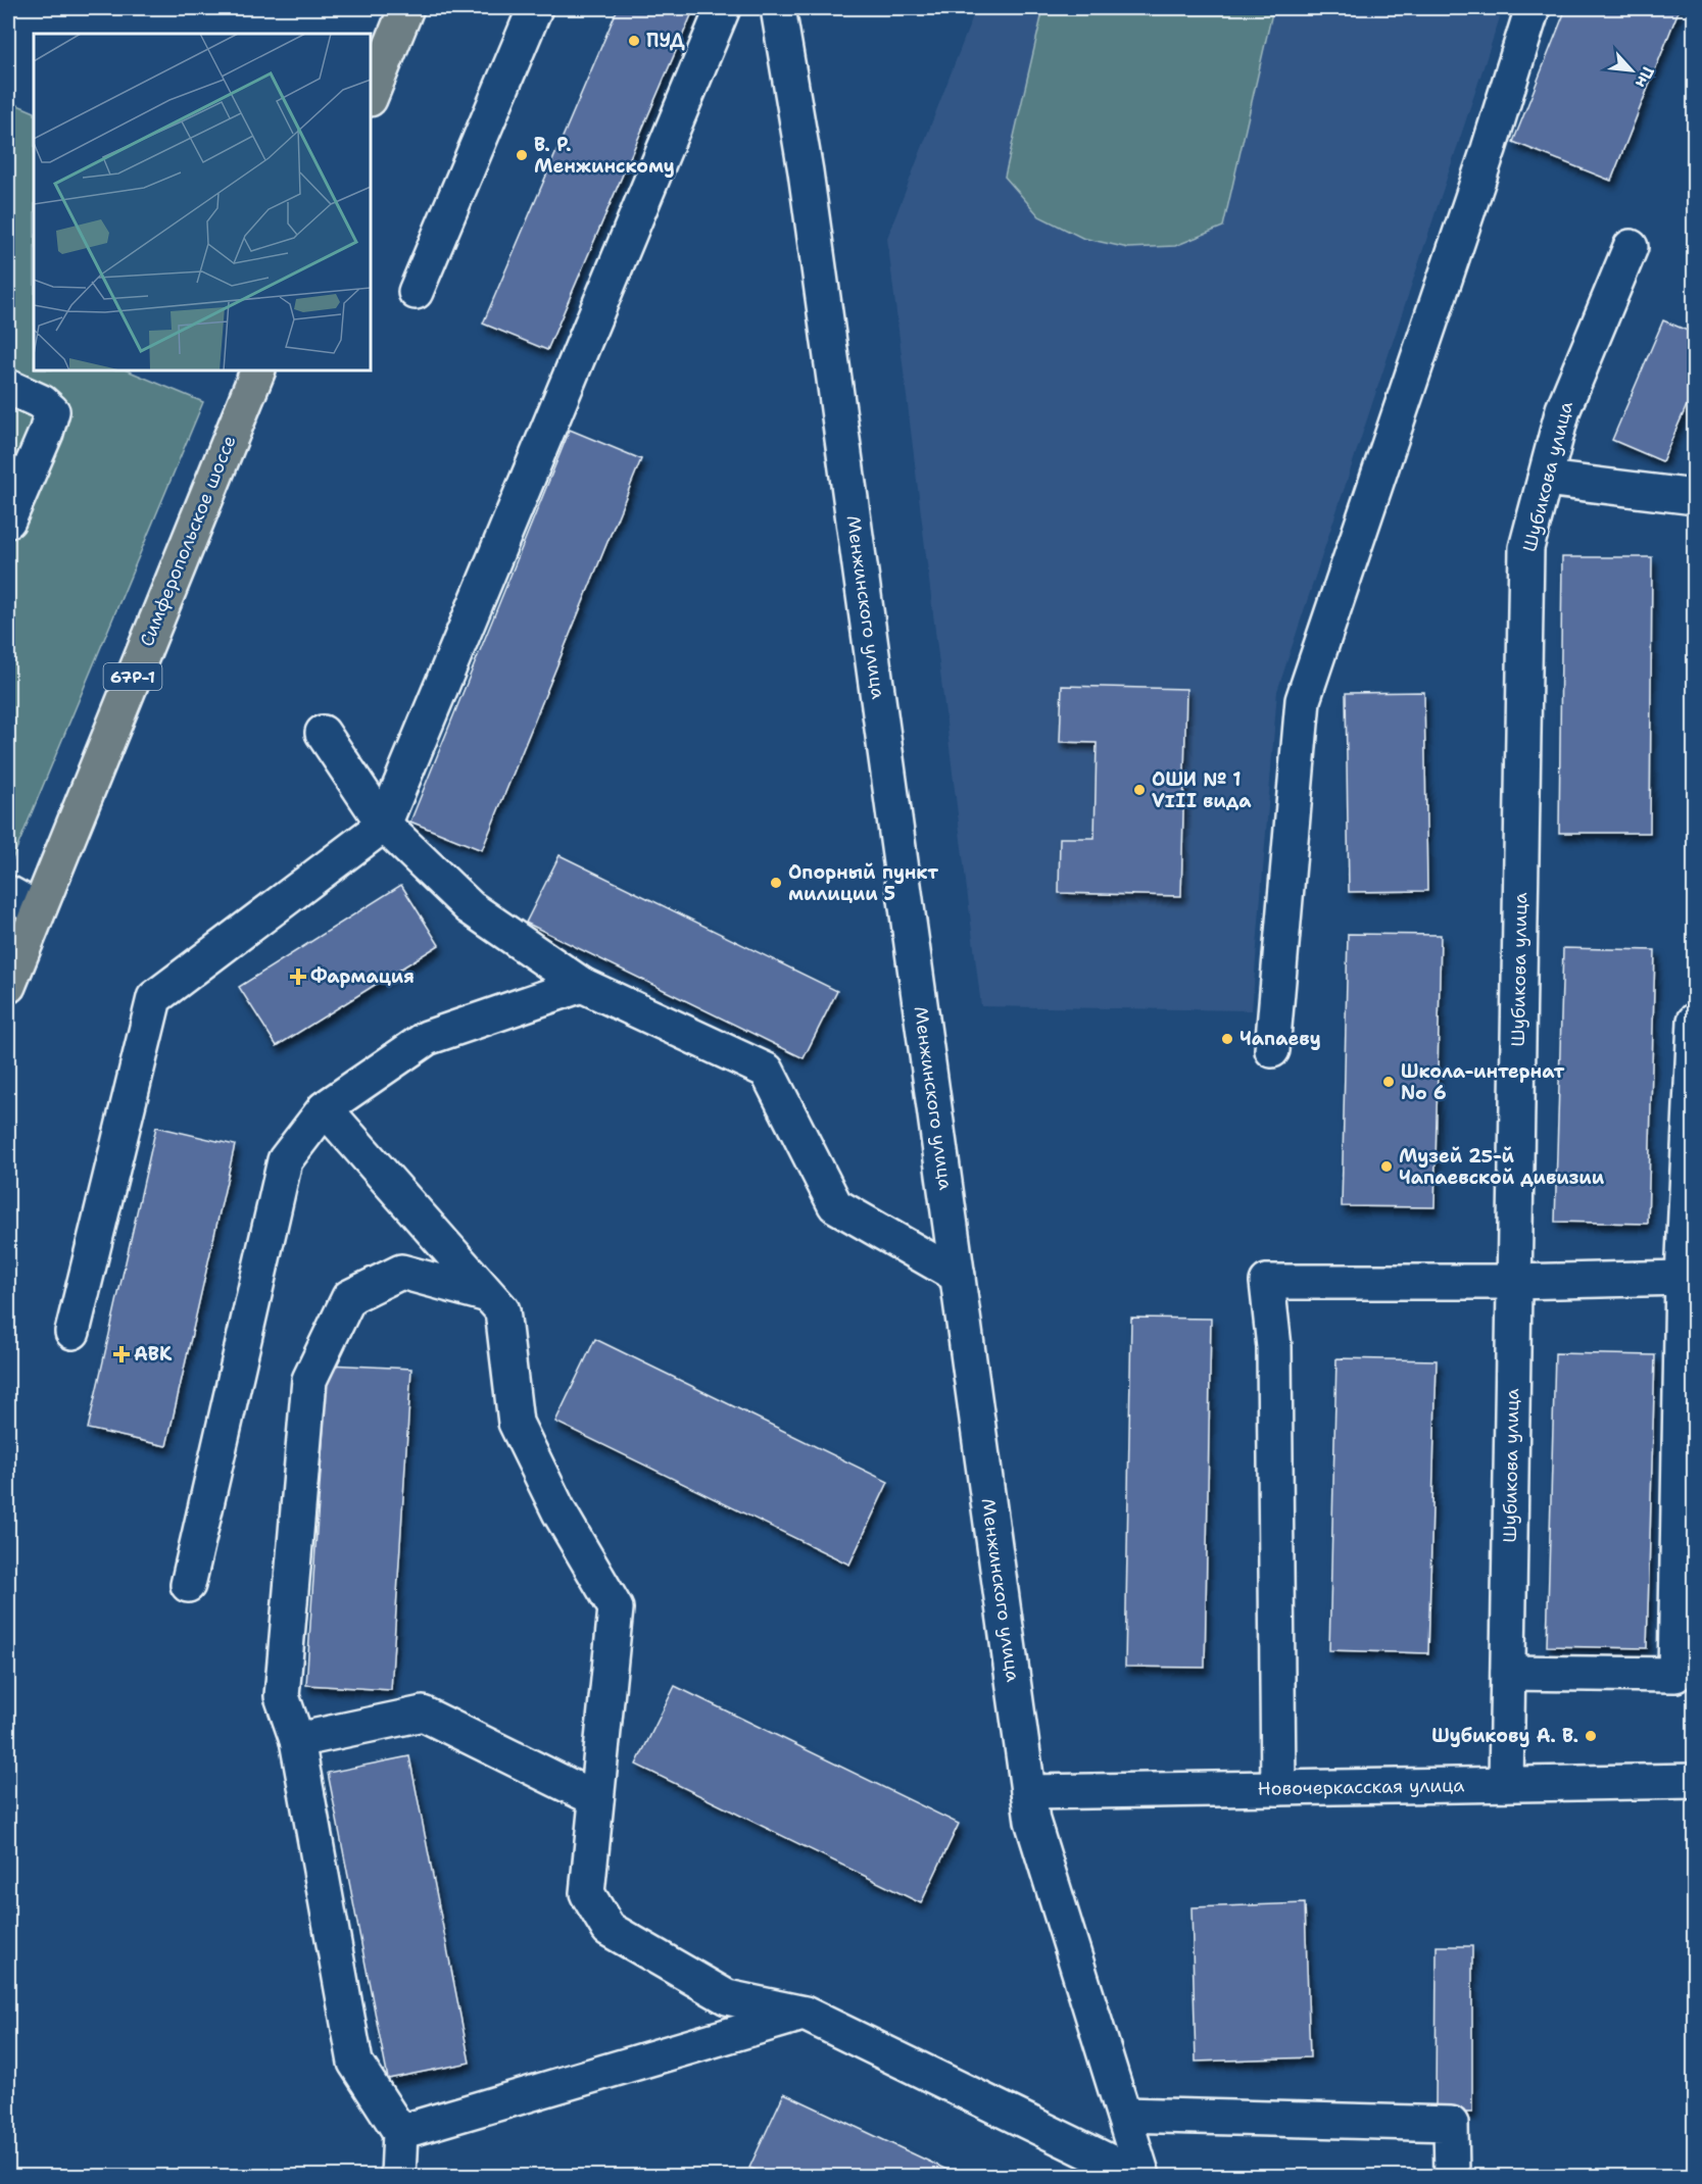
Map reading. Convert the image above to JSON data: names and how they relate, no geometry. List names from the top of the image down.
{
  "streets": {
    "main road": ["Симферопольское шоссе", "67Р-1"],
    "street": ["Шубикова улица", "Менжинского улица", "Новочеркасская улица"]
  },
  "crossings": [
    ["Шубикова улица", "Новочеркасская улица"],
    ["Менжинского улица", "Новочеркасская улица"]
  ],
  "places": {
    "other": [
      "ПУД",
      "В. Р. Менжинскому",
      "ОШИ № 1 VIII вида",
      "Опорный пункт милиции 5",
      "Чапаеву",
      "Школа-интернат No 6",
      "Музей 25-й Чапаевской дивизии",
      "Шубикову А. В."
    ],
    "health": ["Фармация", "АВК"]
  },
  "north": "bottom right"
}
